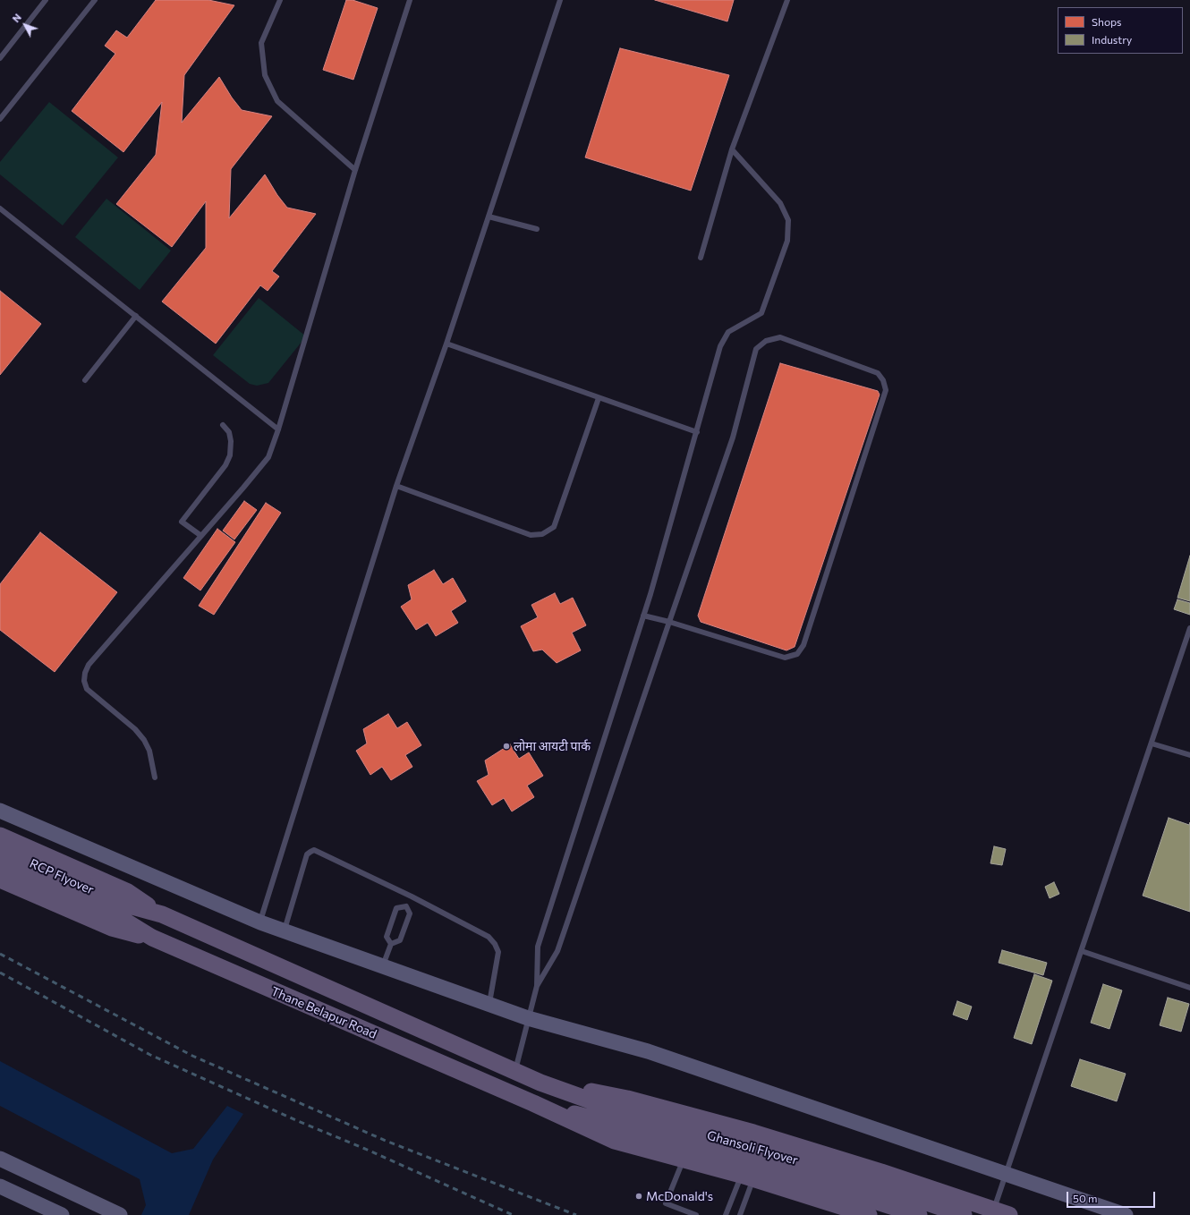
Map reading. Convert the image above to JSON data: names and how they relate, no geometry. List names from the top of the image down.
{
  "streets": {
    "main road": ["RCP Flyover", "Thane Belapur Road", "Ghansoli Flyover"]
  },
  "crossings": [
    ["RCP Flyover", "Thane Belapur Road"],
    ["Thane Belapur Road", "Ghansoli Flyover"]
  ],
  "places": ["लोमा आयटी पार्क", "McDonald's"],
  "legend": ["Shops", "Industry"],
  "scale_bar": "50 m",
  "north": "top left"
}
